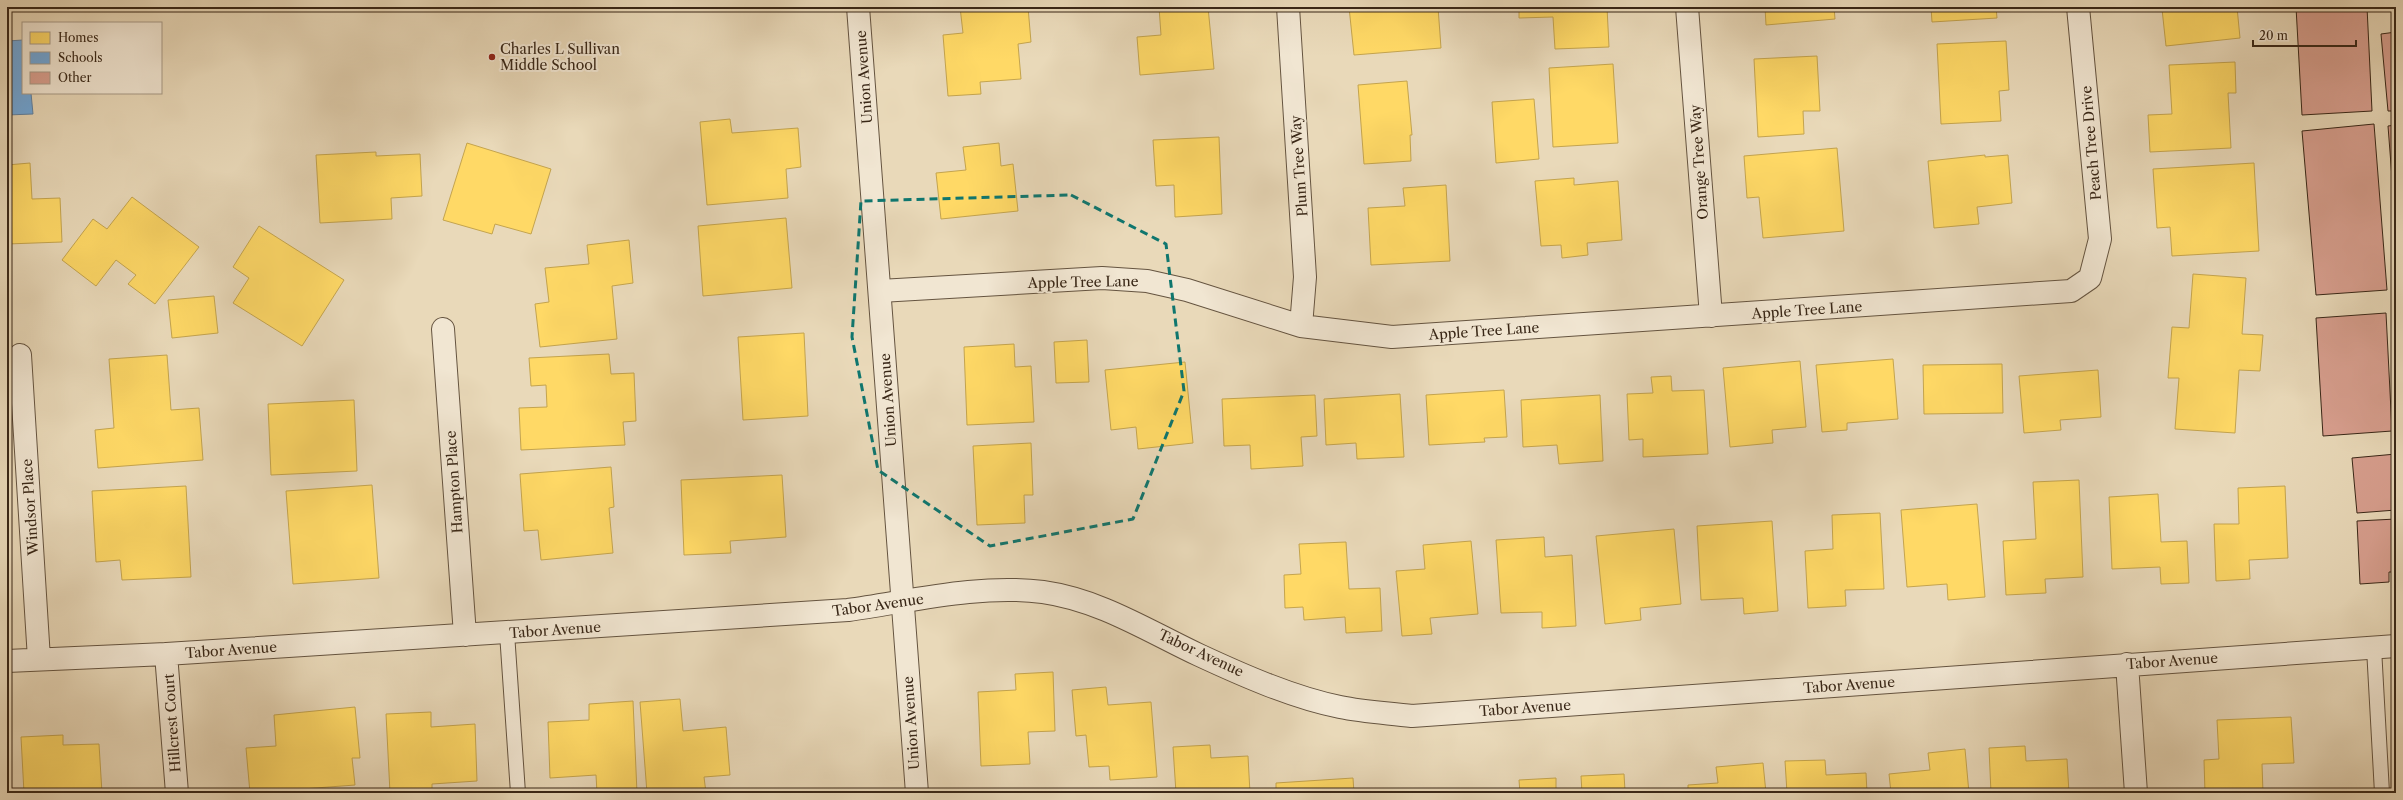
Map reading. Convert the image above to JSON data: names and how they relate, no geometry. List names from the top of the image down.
{
  "streets": {
    "street": [
      "Union Avenue",
      "Peach Tree Drive",
      "Orange Tree Way",
      "Plum Tree Way",
      "Apple Tree Lane",
      "Hampton Place",
      "Windsor Place",
      "Tabor Avenue",
      "Hillcrest Court"
    ]
  },
  "crossings": [
    ["Union Avenue", "Apple Tree Lane"],
    ["Union Avenue", "Tabor Avenue"],
    ["Peach Tree Drive", "Apple Tree Lane"],
    ["Orange Tree Way", "Apple Tree Lane"],
    ["Plum Tree Way", "Apple Tree Lane"],
    ["Hampton Place", "Tabor Avenue"],
    ["Windsor Place", "Tabor Avenue"],
    ["Tabor Avenue", "Hillcrest Court"]
  ],
  "places": ["Charles L Sullivan Middle School"],
  "legend": ["Homes", "Schools", "Other"],
  "scale_bar": "20 m"
}
